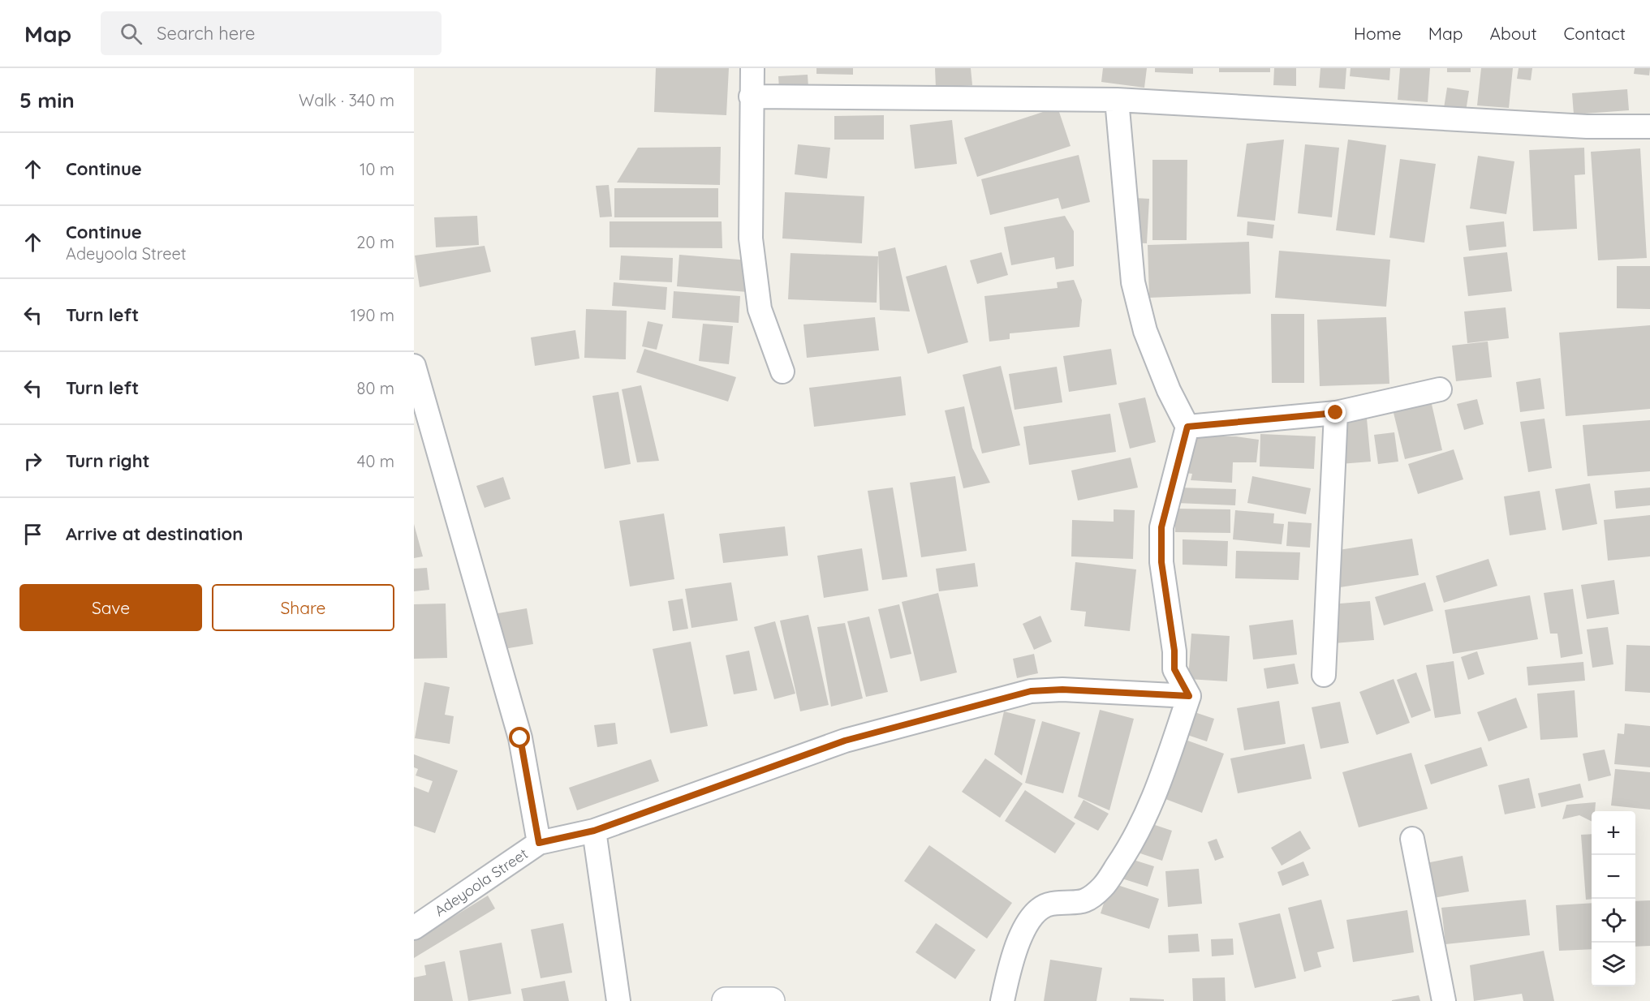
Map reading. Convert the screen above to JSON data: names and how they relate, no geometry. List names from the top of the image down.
{
  "streets": {
    "street": ["Adeyoola Street"]
  },
  "page": {
    "header": "Map",
    "search": "Search here",
    "nav": [
      "Home",
      "Map",
      "About",
      "Contact"
    ],
    "heading": ["5 min", "Walk · 340 m"],
    "list": [
      ["Continue", "10 m"],
      ["Continue", "Adeyoola Street", "20 m"],
      ["Turn left", "190 m"],
      ["Turn left", "80 m"],
      ["Turn right", "40 m"],
      "Arrive at destination"
    ],
    "buttons": ["Save", "Share"],
    "map_buttons": ["+", "−"]
  }
}
